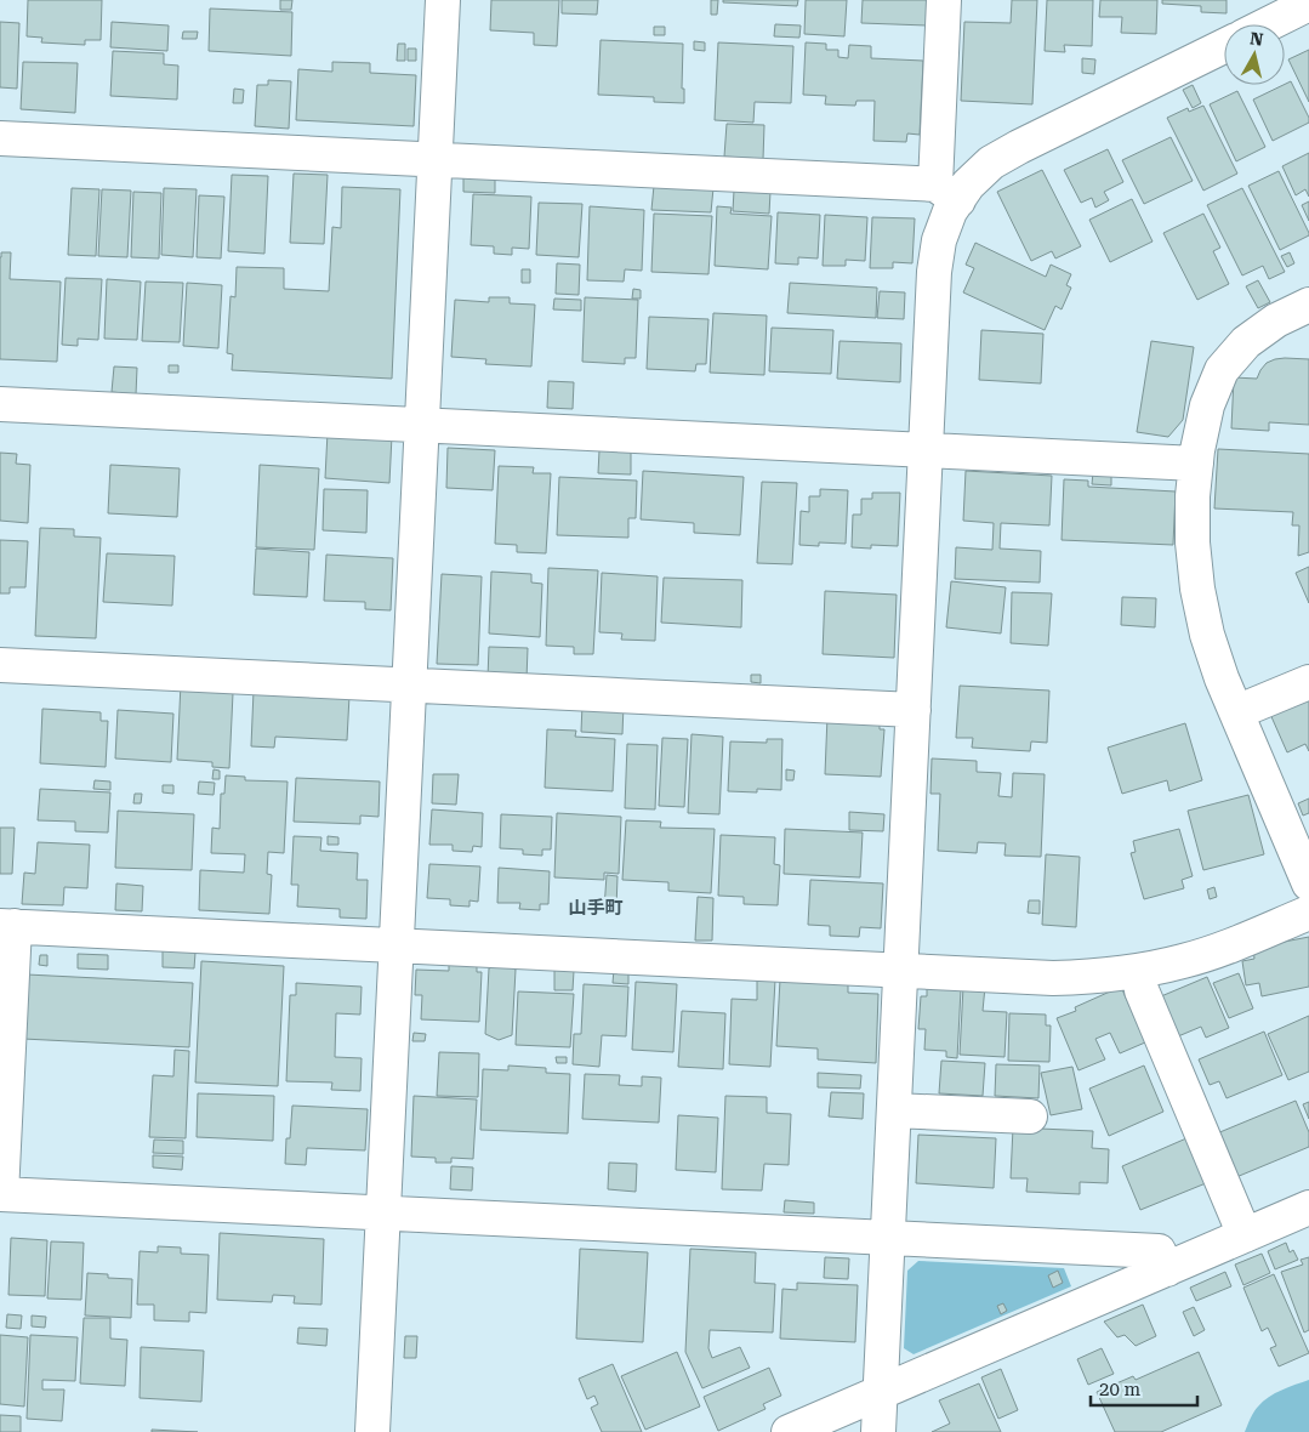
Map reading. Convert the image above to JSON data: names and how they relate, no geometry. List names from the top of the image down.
{
  "districts": ["山手町"],
  "scale_bar": "20 m",
  "north": "top"
}
